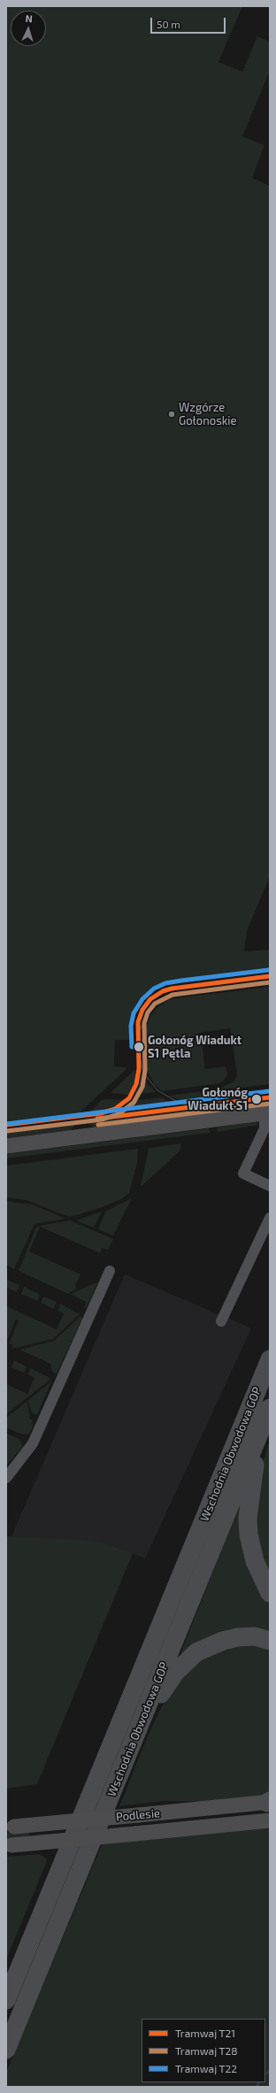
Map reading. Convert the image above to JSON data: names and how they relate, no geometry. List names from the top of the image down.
{
  "streets": {
    "highway": ["Wschodnia Obwodowa GOP"],
    "street": ["Podlesie"]
  },
  "places": ["Wzgórze Gołonoskie", "Gołonóg Wiadukt S1 Pętla", "Gołonóg Wiadukt S1"],
  "lines": ["tram line T22", "tram line T21", "tram line T28"],
  "legend": ["Tramwaj T21", "Tramwaj T28", "Tramwaj T22"],
  "scale_bar": "50 m",
  "north": "top"
}
